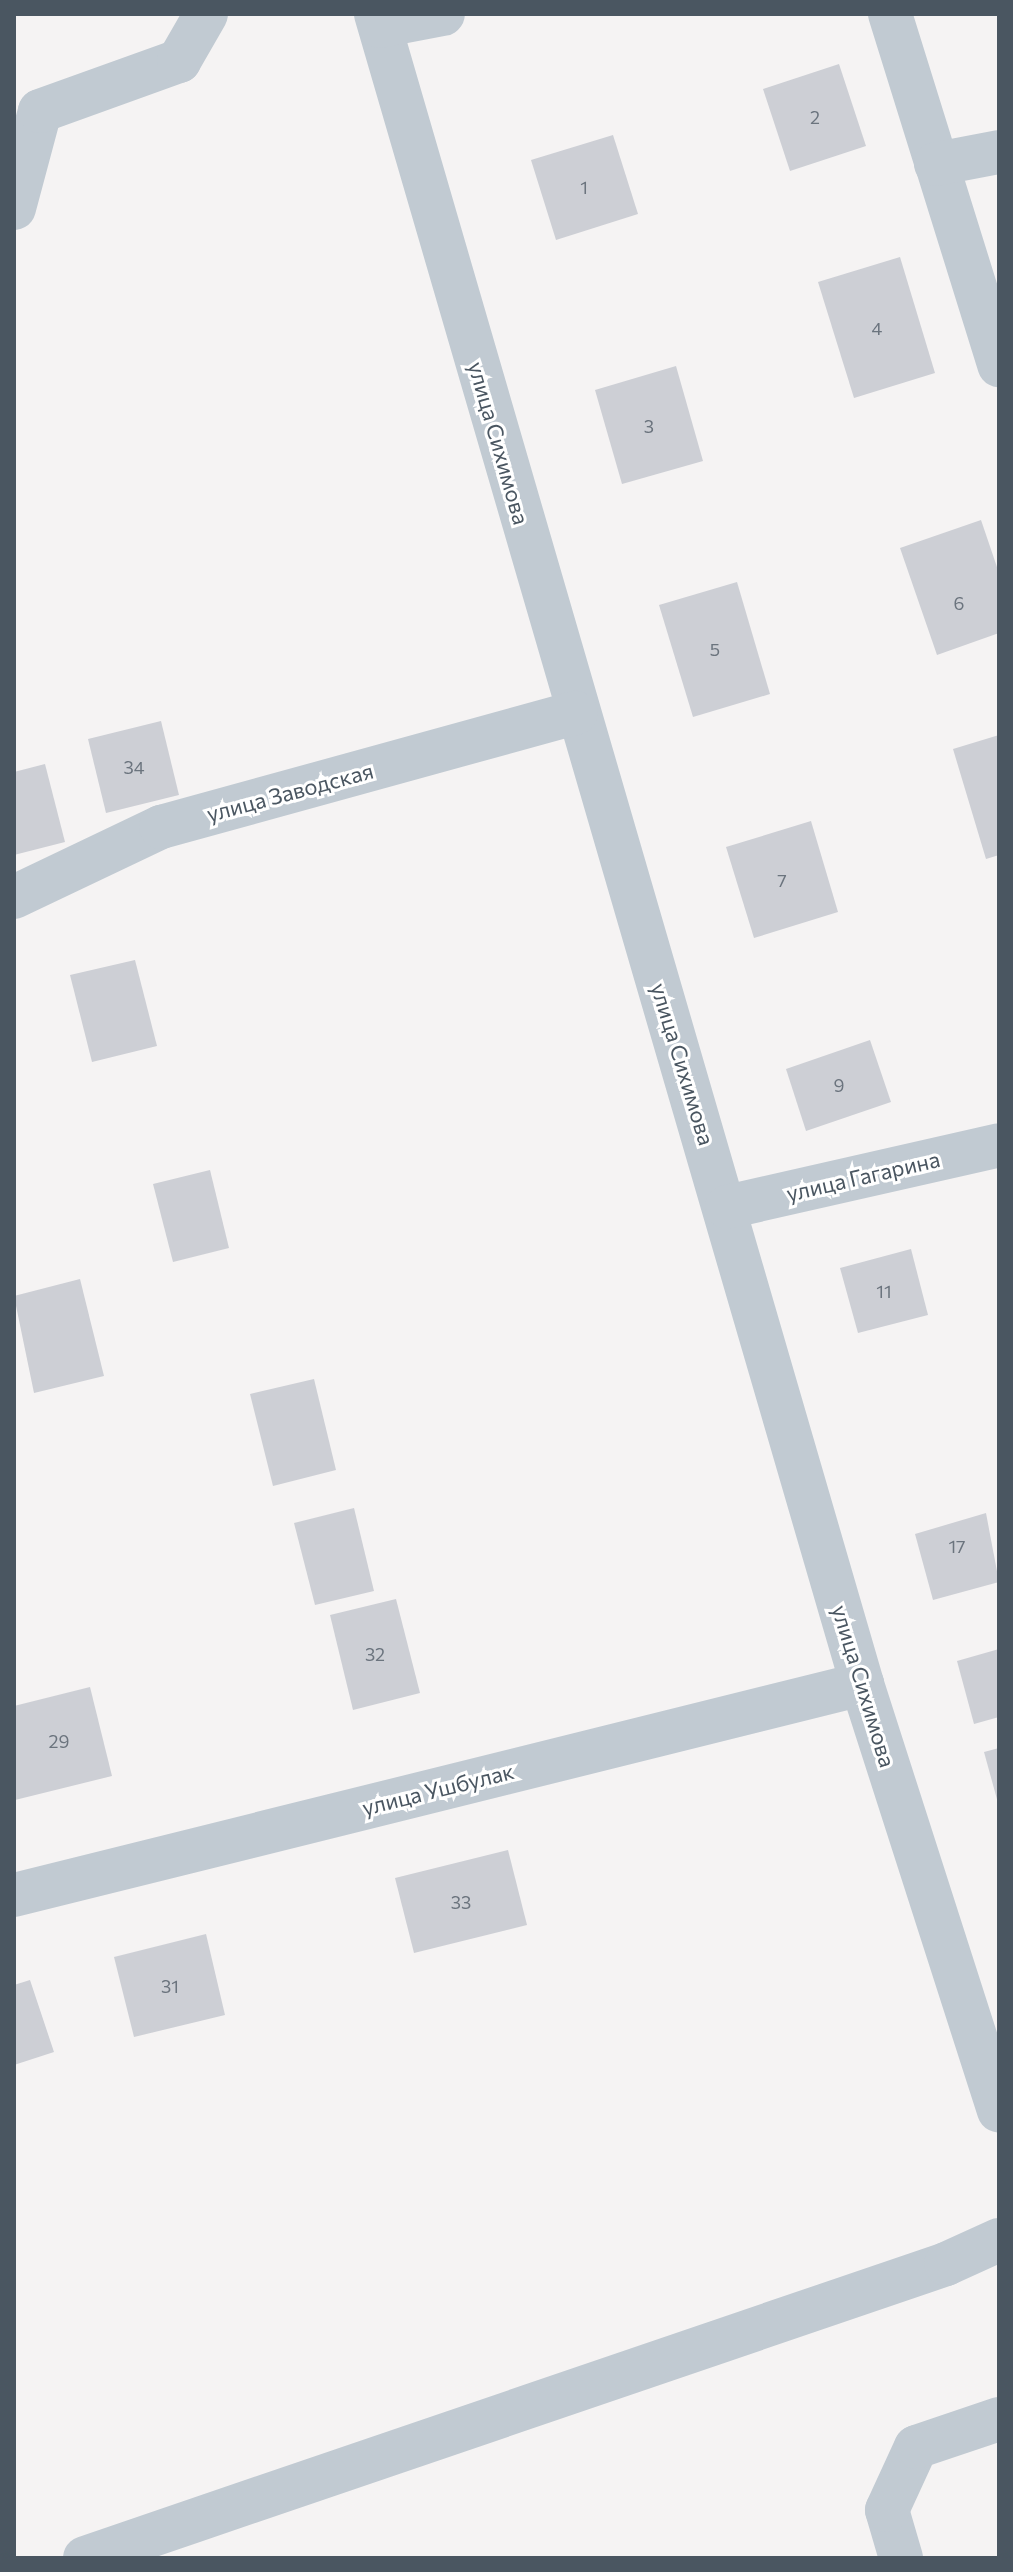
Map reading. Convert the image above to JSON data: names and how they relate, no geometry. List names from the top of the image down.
{
  "streets": {
    "street": [
      "улица Сихимова",
      "улица Заводская",
      "улица Гагарина",
      "улица Ушбулак"
    ]
  },
  "crossings": [
    ["улица Сихимова", "улица Заводская"],
    ["улица Сихимова", "улица Гагарина"],
    ["улица Сихимова", "улица Ушбулак"]
  ],
  "house_numbers": [
    "2",
    "1",
    "4",
    "3",
    "6",
    "5",
    "34",
    "7",
    "9",
    "11",
    "17",
    "32",
    "29",
    "33",
    "31"
  ]
}
